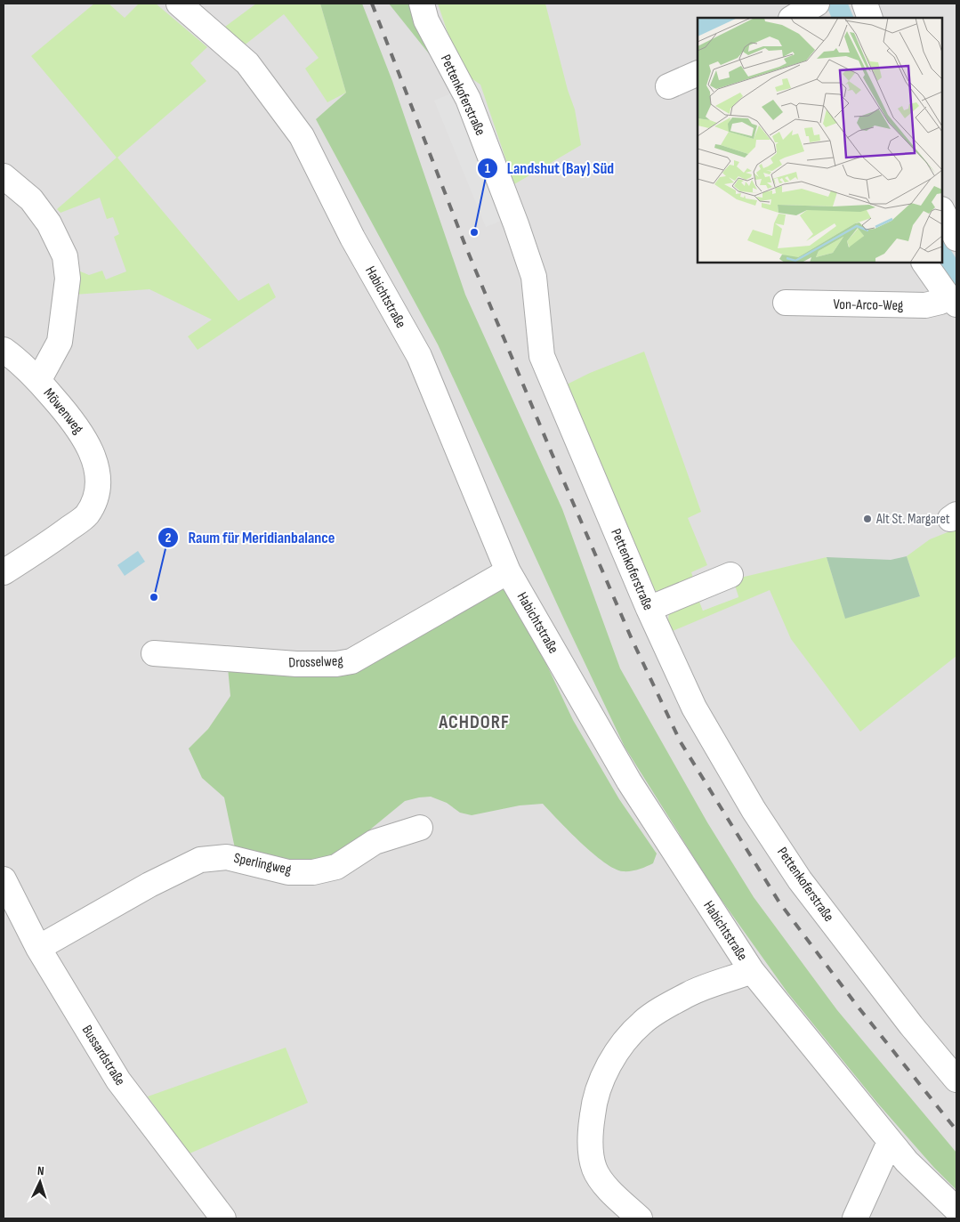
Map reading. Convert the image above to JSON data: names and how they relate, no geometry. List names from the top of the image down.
{
  "streets": {
    "street": [
      "Pettenkoferstraße",
      "Habichtstraße",
      "Von-Arco-Weg",
      "Möwenweg",
      "Drosselweg",
      "Sperlingweg",
      "Bussardstraße"
    ]
  },
  "crossings": [
    ["Habichtstraße", "Drosselweg"],
    ["Sperlingweg", "Bussardstraße"]
  ],
  "districts": ["ACHDORF"],
  "places": ["Landshut (Bay) Süd", "Alt St. Margaret", "Raum für Meridianbalance"],
  "north": "top"
}
